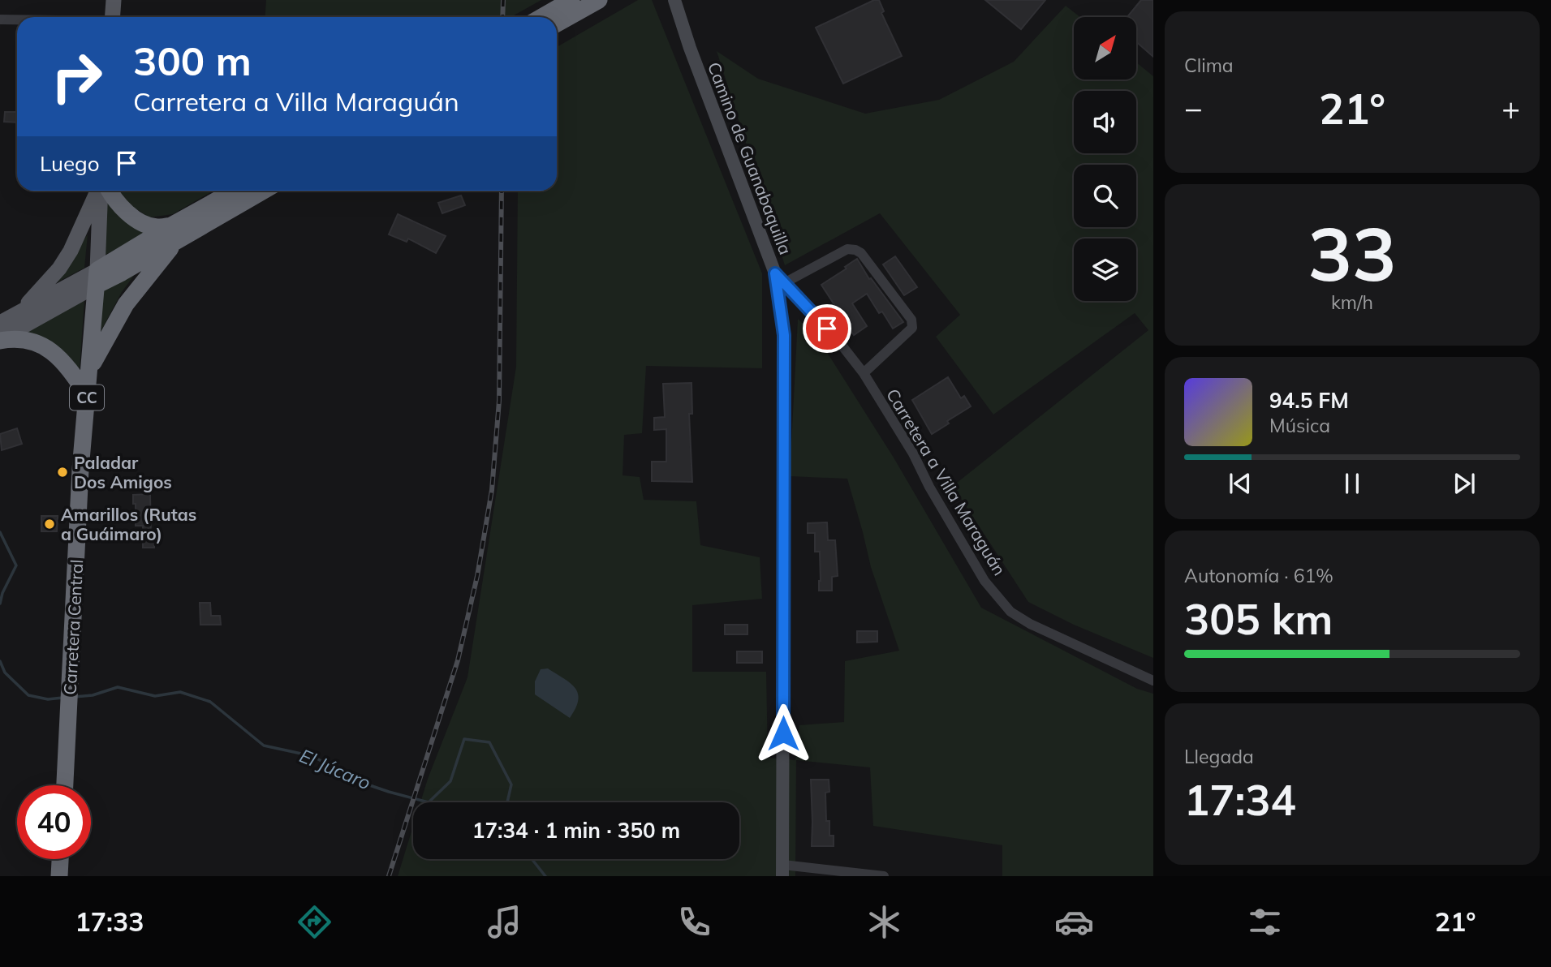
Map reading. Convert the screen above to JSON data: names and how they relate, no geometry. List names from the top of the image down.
{
  "streets": {
    "highway": ["CC", "Carretera Central"],
    "street": ["Camino de Guanabaquilla", "Carretera a Villa Maraguán"]
  },
  "crossings": [
    ["Camino de Guanabaquilla", "Carretera a Villa Maraguán"]
  ],
  "water": ["El Júcaro"],
  "places": ["Paladar Dos Amigos", "Amarillos (Rutas a Guáimaro)"],
  "north": "top right",
  "page": {
    "tile": [
      "Clima",
      ["33", "km/h"],
      ["Autonomía · 61%", "305 km"],
      ["Llegada", "17:34"]
    ],
    "turn": ["300 m", "Carretera a Villa Maraguán"],
    "heat": ["−", "21°", "+"],
    "then": "Luego",
    "song": ["94.5 FM", "Música"],
    "limit": "40",
    "trip": "17:34 · 1 min · 350 m",
    "tabs": ["17:33", "21°"]
  }
}
